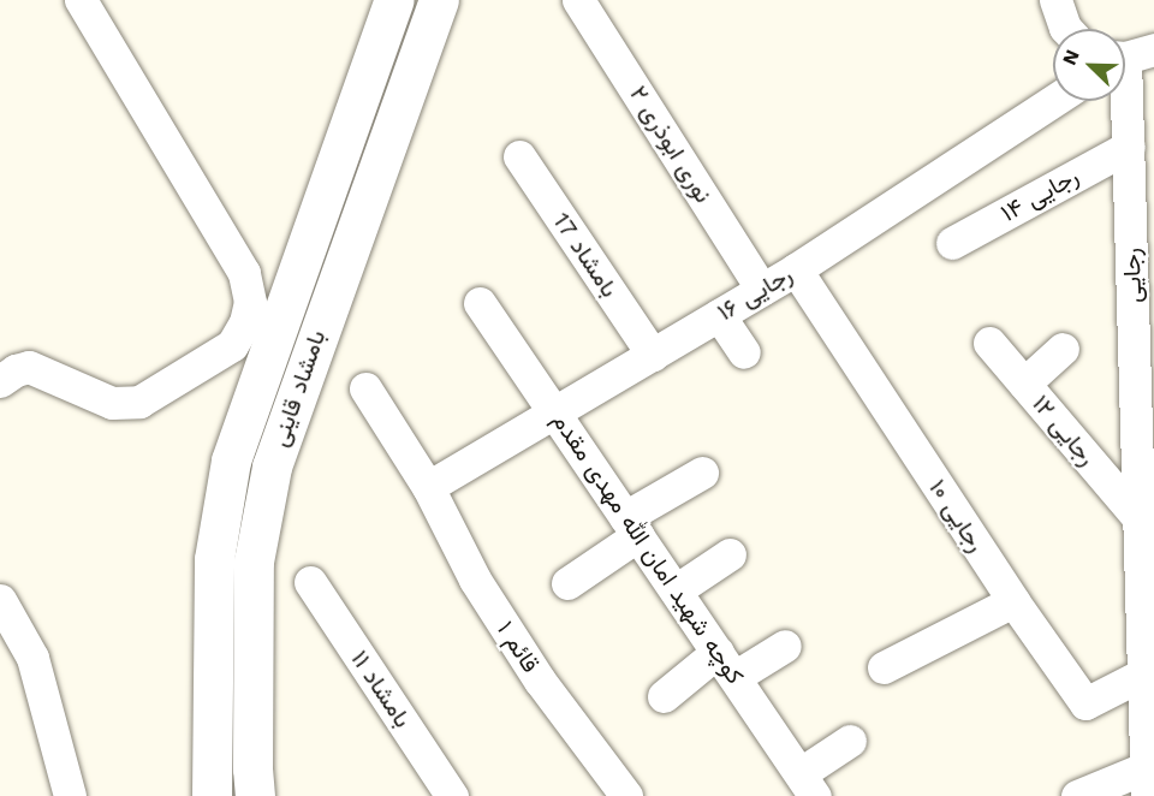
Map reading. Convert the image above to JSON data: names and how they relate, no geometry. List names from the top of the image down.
{
  "streets": {
    "main road": ["بامشاد قاینی"],
    "street": [
      "نوری ابوذری ۲",
      "رجایی ۱۴",
      "بامشاد 17",
      "رجایی",
      "رجایی ۱۶",
      "رجایی ۱۲",
      "رجایی ۱۰",
      "کوچه شهید امان الله مهدی مقدم",
      "قائم ۱",
      "بامشاد ۱۱"
    ]
  },
  "crossings": [
    ["نوری ابوذری ۲", "رجایی ۱۶"],
    ["رجایی ۱۴", "رجایی"],
    ["بامشاد 17", "رجایی ۱۶"],
    ["رجایی", "رجایی ۱۲"],
    ["رجایی", "رجایی ۱۰"],
    ["رجایی ۱۶", "رجایی ۱۰"],
    ["رجایی ۱۶", "کوچه شهید امان الله مهدی مقدم"],
    ["رجایی ۱۶", "قائم ۱"]
  ],
  "north": "top left"
}
